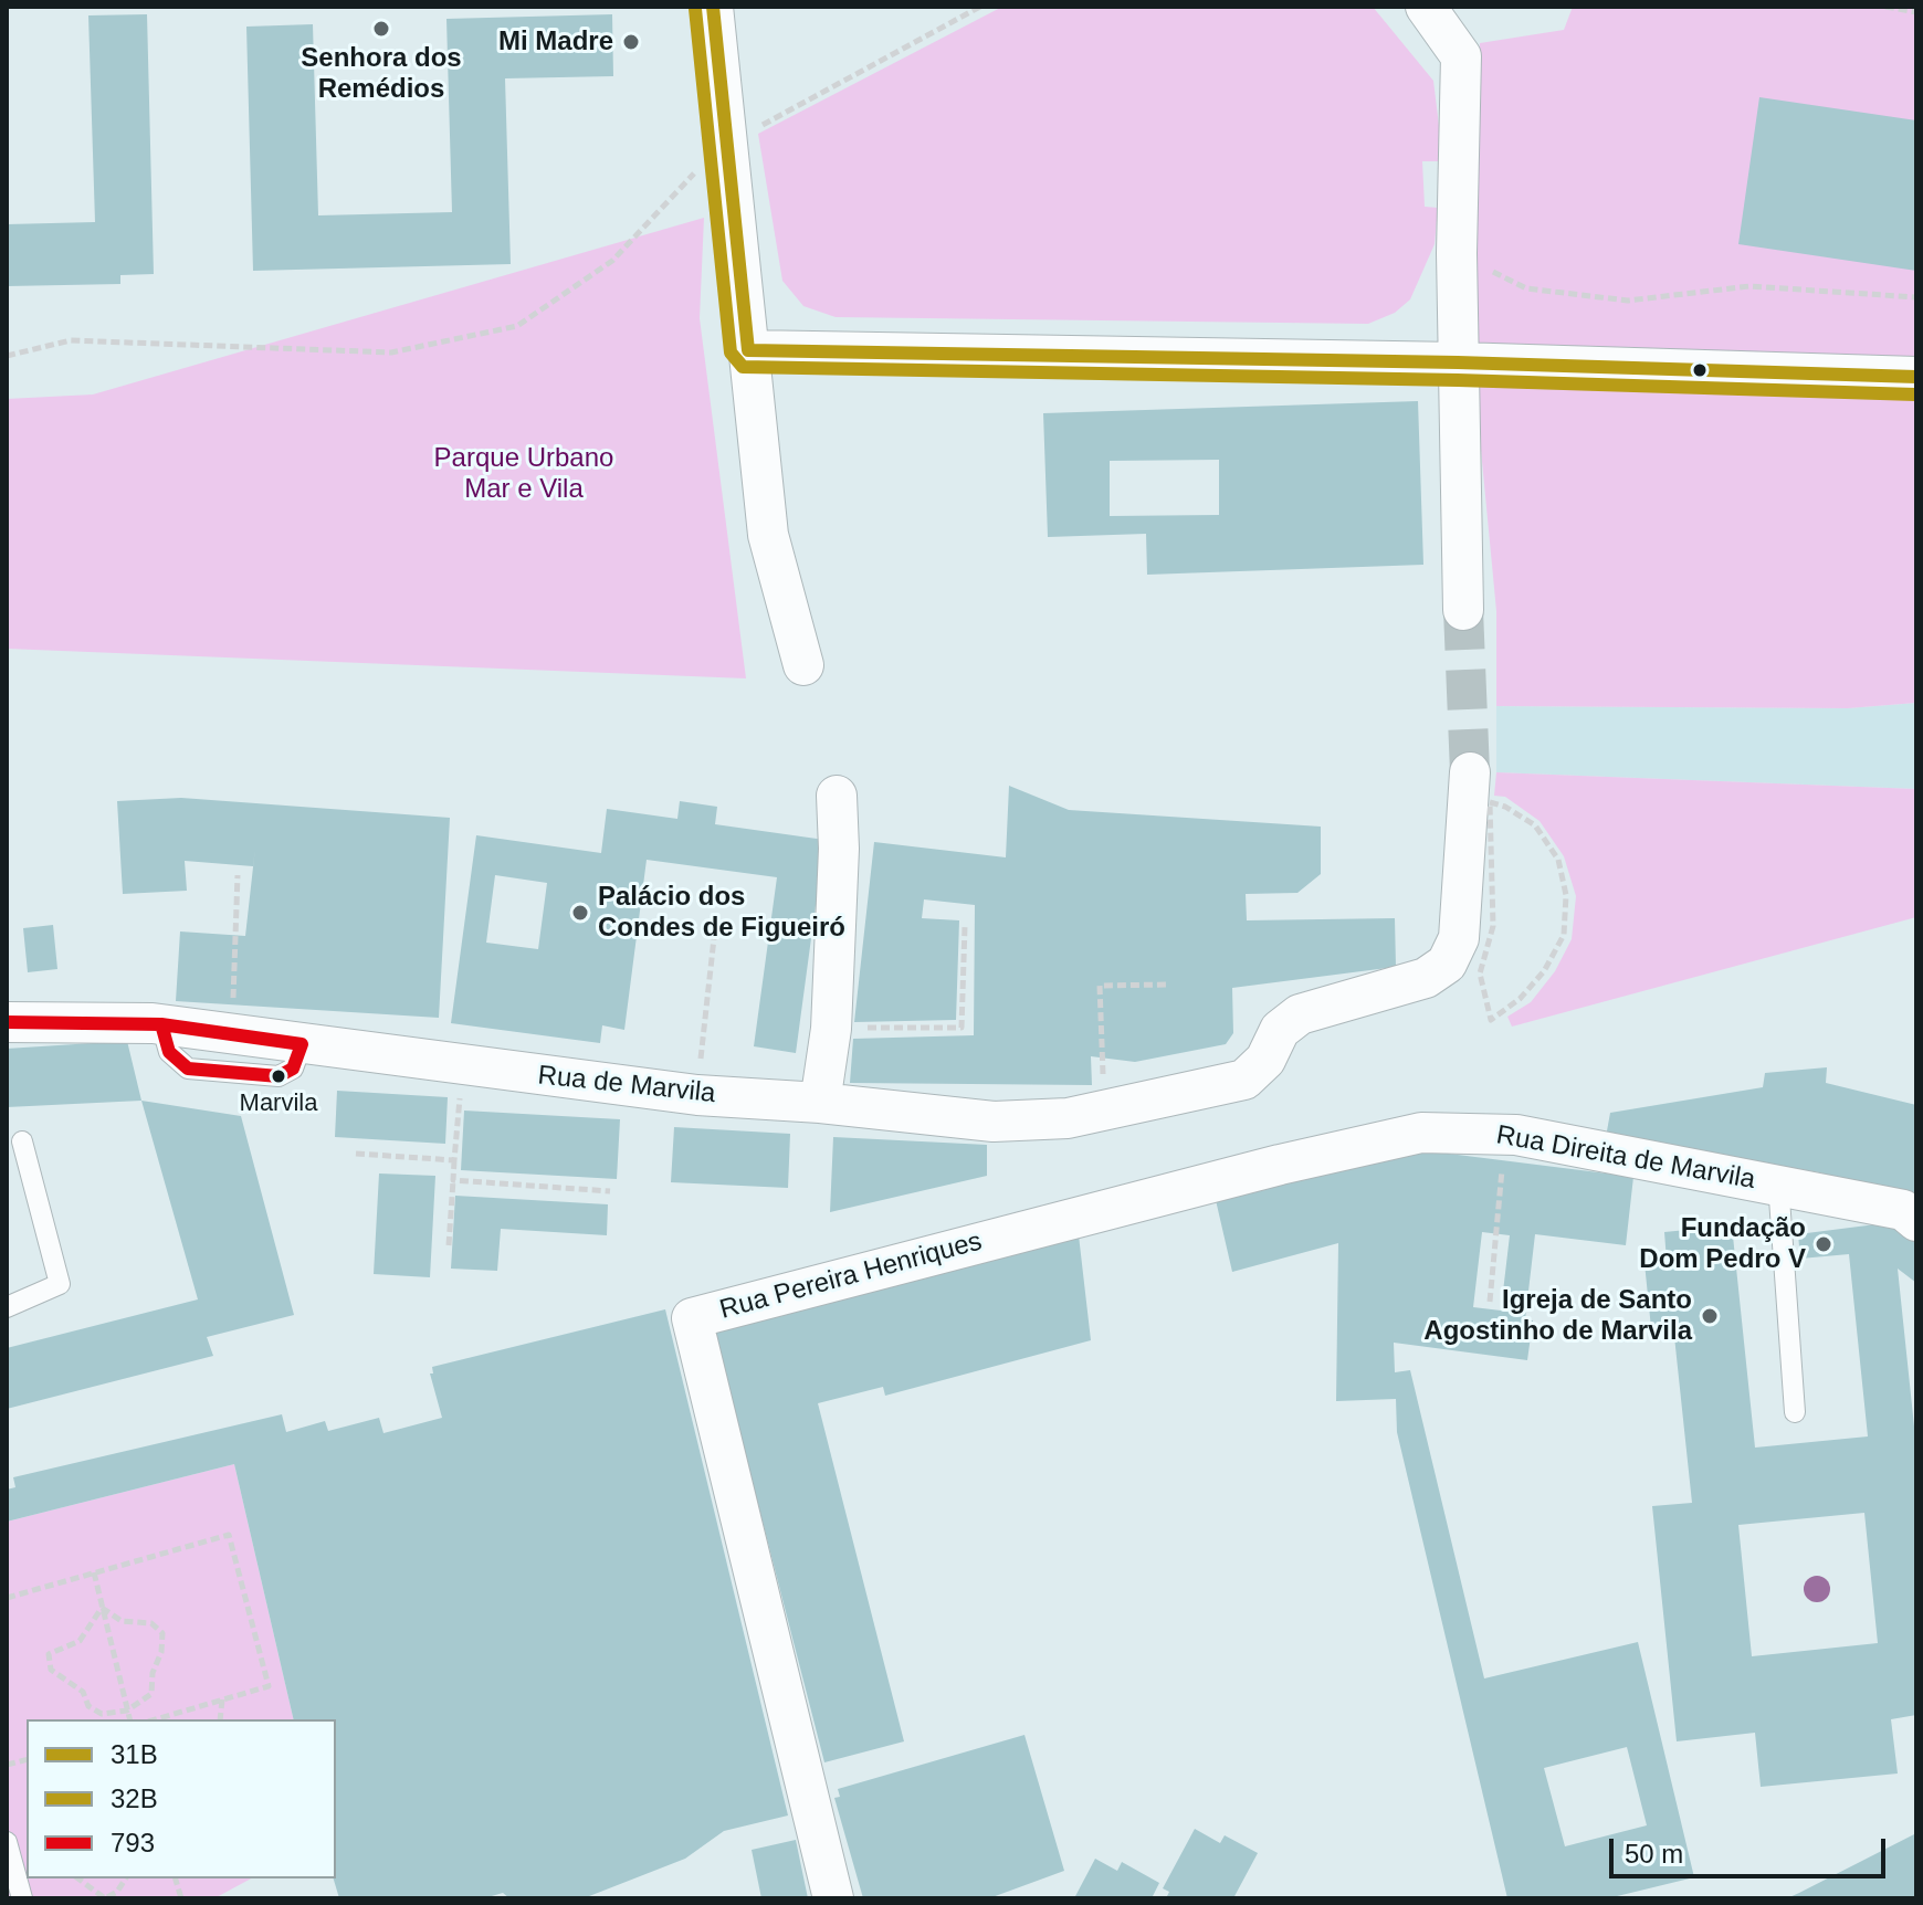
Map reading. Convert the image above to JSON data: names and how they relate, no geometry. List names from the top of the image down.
{
  "streets": {
    "street": ["Rua de Marvila", "Rua Direita de Marvila", "Rua Pereira Henriques"]
  },
  "crossings": [
    ["Rua Direita de Marvila", "Rua Pereira Henriques"]
  ],
  "parks": ["Parque Urbano Mar e Vila"],
  "places": [
    "Senhora dos Remédios",
    "Mi Madre",
    "Palácio dos Condes de Figueiró",
    "Marvila",
    "Fundação Dom Pedro V",
    "Igreja de Santo Agostinho de Marvila"
  ],
  "lines": ["transit line 31B", "transit line 32B", "transit line 793"],
  "legend": ["31B", "32B", "793"],
  "scale_bar": "50 m"
}
